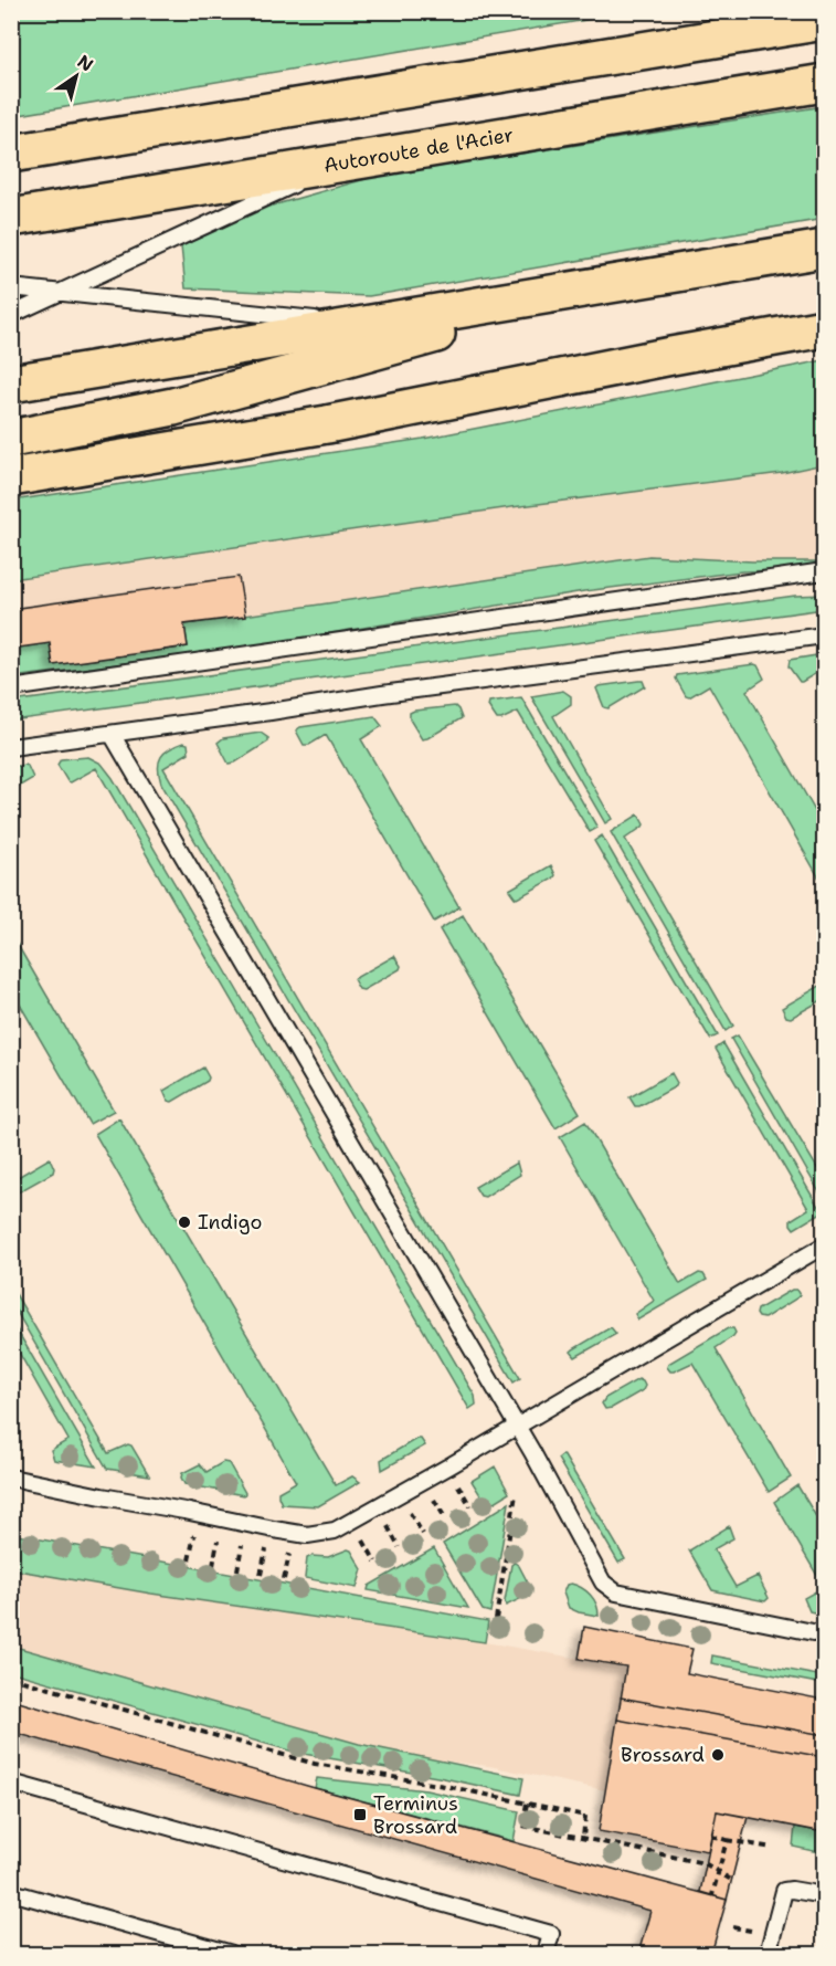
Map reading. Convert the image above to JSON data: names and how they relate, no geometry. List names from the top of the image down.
{
  "streets": {
    "highway": ["Autoroute de l'Acier"]
  },
  "places": {
    "other": ["Indigo", "Brossard"],
    "transit": ["Terminus Brossard"]
  },
  "north": "top right"
}
